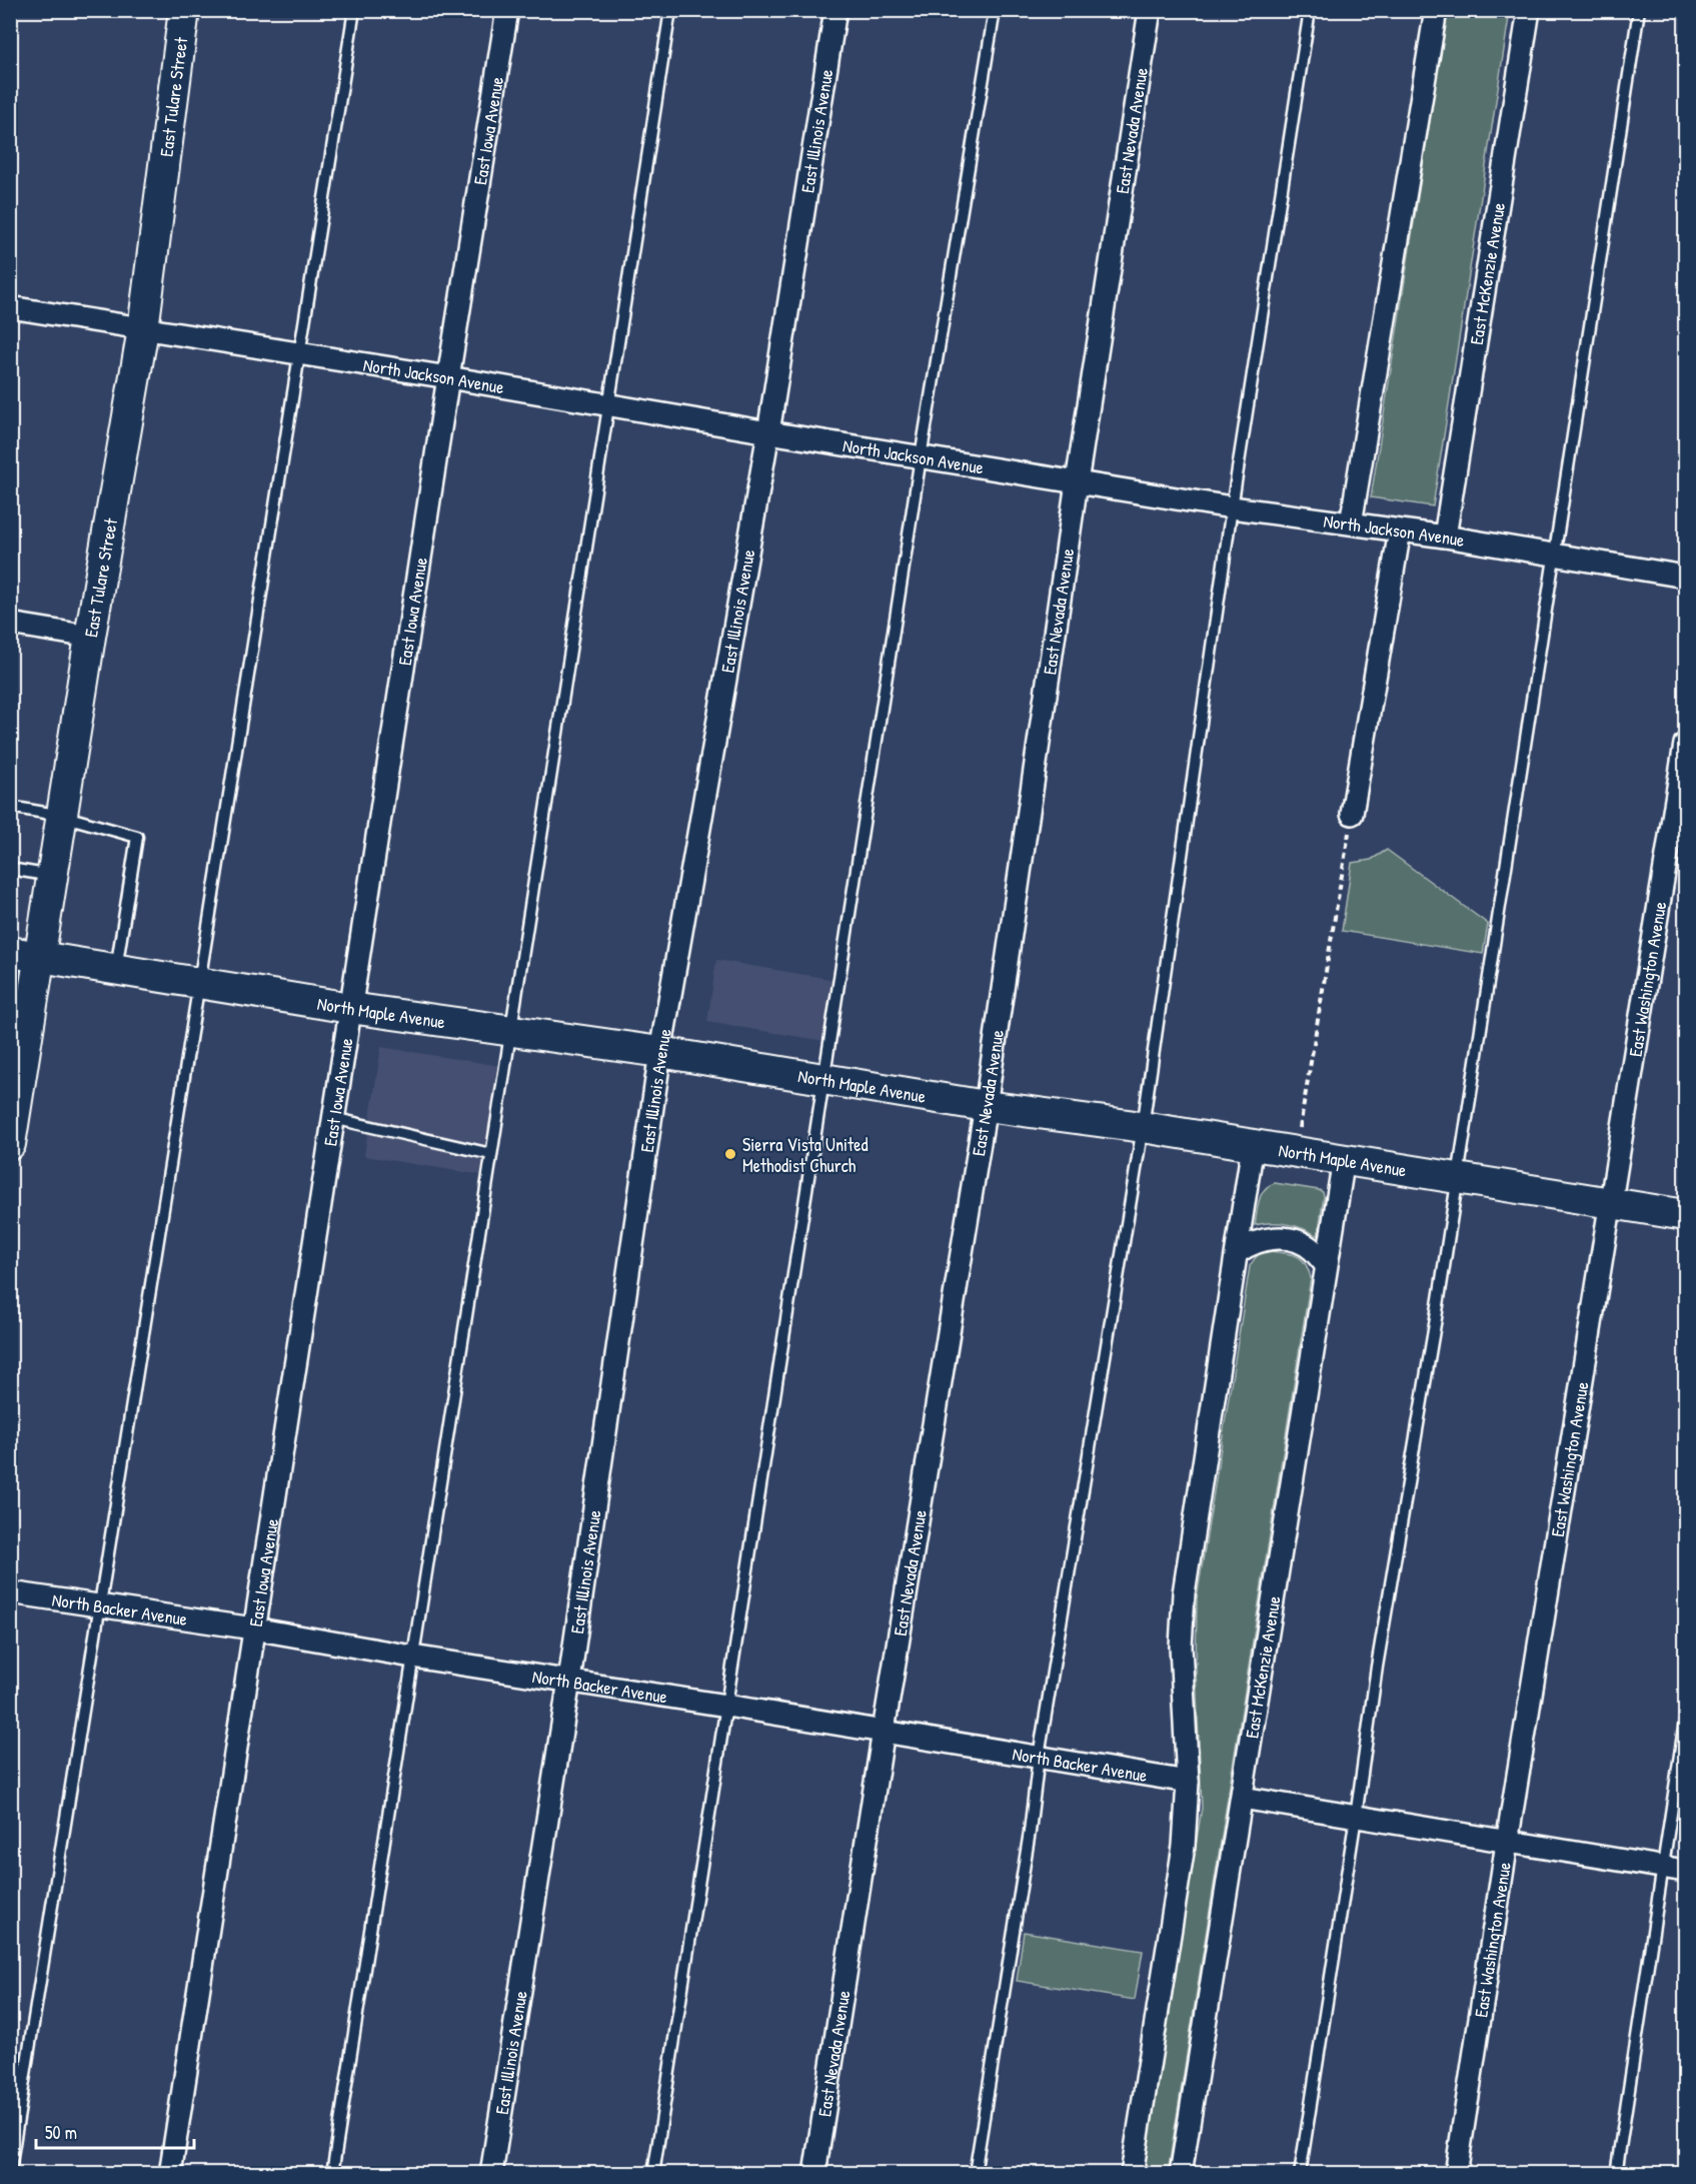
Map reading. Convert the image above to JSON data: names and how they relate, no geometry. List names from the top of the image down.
{
  "streets": {
    "main road": ["East Tulare Street", "North Maple Avenue"],
    "street": [
      "East Iowa Avenue",
      "East Illinois Avenue",
      "East Nevada Avenue",
      "East McKenzie Avenue",
      "North Jackson Avenue",
      "East Washington Avenue",
      "North Backer Avenue"
    ]
  },
  "crossings": [
    ["East Tulare Street", "North Jackson Avenue"],
    ["East Tulare Street", "North Maple Avenue"],
    ["East Iowa Avenue", "North Jackson Avenue"],
    ["East Iowa Avenue", "North Maple Avenue"],
    ["East Iowa Avenue", "North Backer Avenue"],
    ["East Illinois Avenue", "North Jackson Avenue"],
    ["East Illinois Avenue", "North Maple Avenue"],
    ["East Illinois Avenue", "North Backer Avenue"],
    ["East Nevada Avenue", "North Jackson Avenue"],
    ["East Nevada Avenue", "North Maple Avenue"],
    ["East Nevada Avenue", "North Backer Avenue"],
    ["East McKenzie Avenue", "North Jackson Avenue"],
    ["East McKenzie Avenue", "North Maple Avenue"],
    ["East Washington Avenue", "North Maple Avenue"]
  ],
  "places": ["Sierra Vista United Methodist Church"],
  "scale_bar": "50 m"
}
